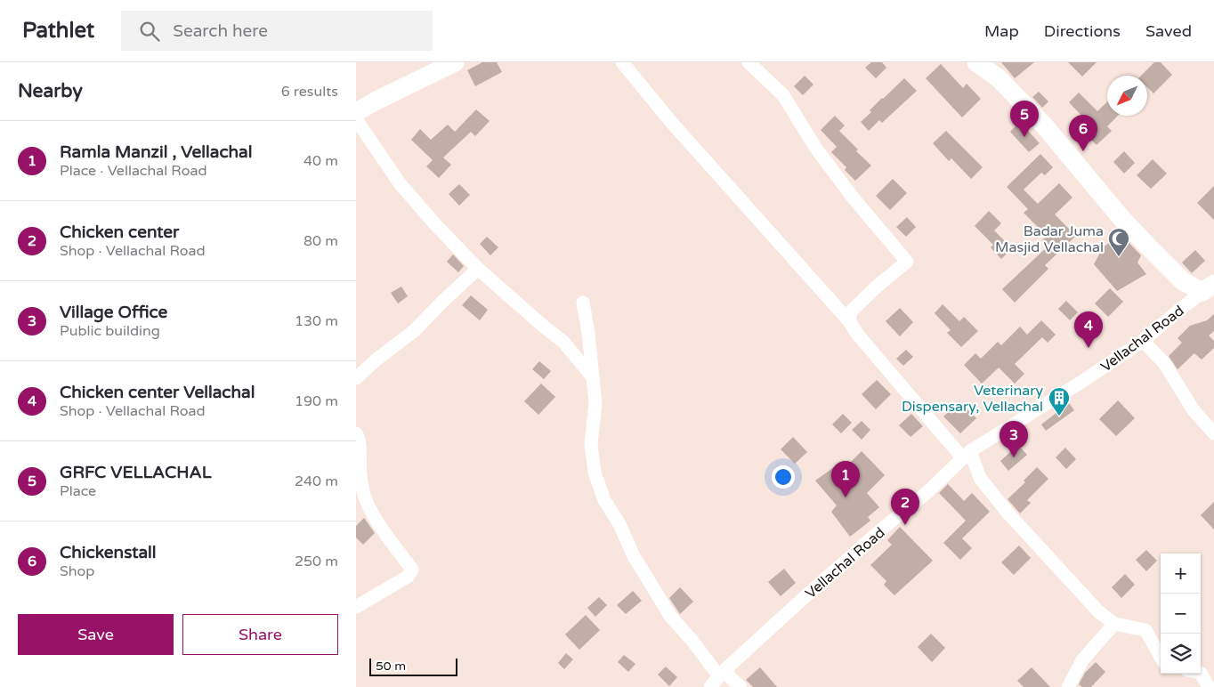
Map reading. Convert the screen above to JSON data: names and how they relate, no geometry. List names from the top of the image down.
{
  "streets": {
    "street": ["Vellachal Road"]
  },
  "places": {
    "mosque": ["Badar Juma Masjid Vellachal"],
    "building": ["Veterinary Dispensary, Vellachal"]
  },
  "scale_bar": "50 m",
  "north": "bottom left",
  "page": {
    "header": "Pathlet",
    "search": "Search here",
    "nav": ["Map", "Directions", "Saved"],
    "heading": ["Nearby", "6 results"],
    "pins": [
      "5",
      "6",
      "4",
      "3",
      "1",
      "2"
    ],
    "list": [
      {
        "mark": "1",
        "name": "Ramla Manzil , Vellachal",
        "note": "Place · Vellachal Road",
        "value": "40 m"
      },
      {
        "mark": "2",
        "name": "Chicken center",
        "note": "Shop · Vellachal Road",
        "value": "80 m"
      },
      {
        "mark": "3",
        "name": "Village Office",
        "note": "Public building",
        "value": "130 m"
      },
      {
        "mark": "4",
        "name": "Chicken center Vellachal",
        "note": "Shop · Vellachal Road",
        "value": "190 m"
      },
      {
        "mark": "5",
        "name": "GRFC VELLACHAL",
        "note": "Place",
        "value": "240 m"
      },
      {
        "mark": "6",
        "name": "Chickenstall",
        "note": "Shop",
        "value": "250 m"
      }
    ],
    "map_buttons": ["+", "−"],
    "buttons": ["Save", "Share"],
    "scale": "50 m"
  }
}
